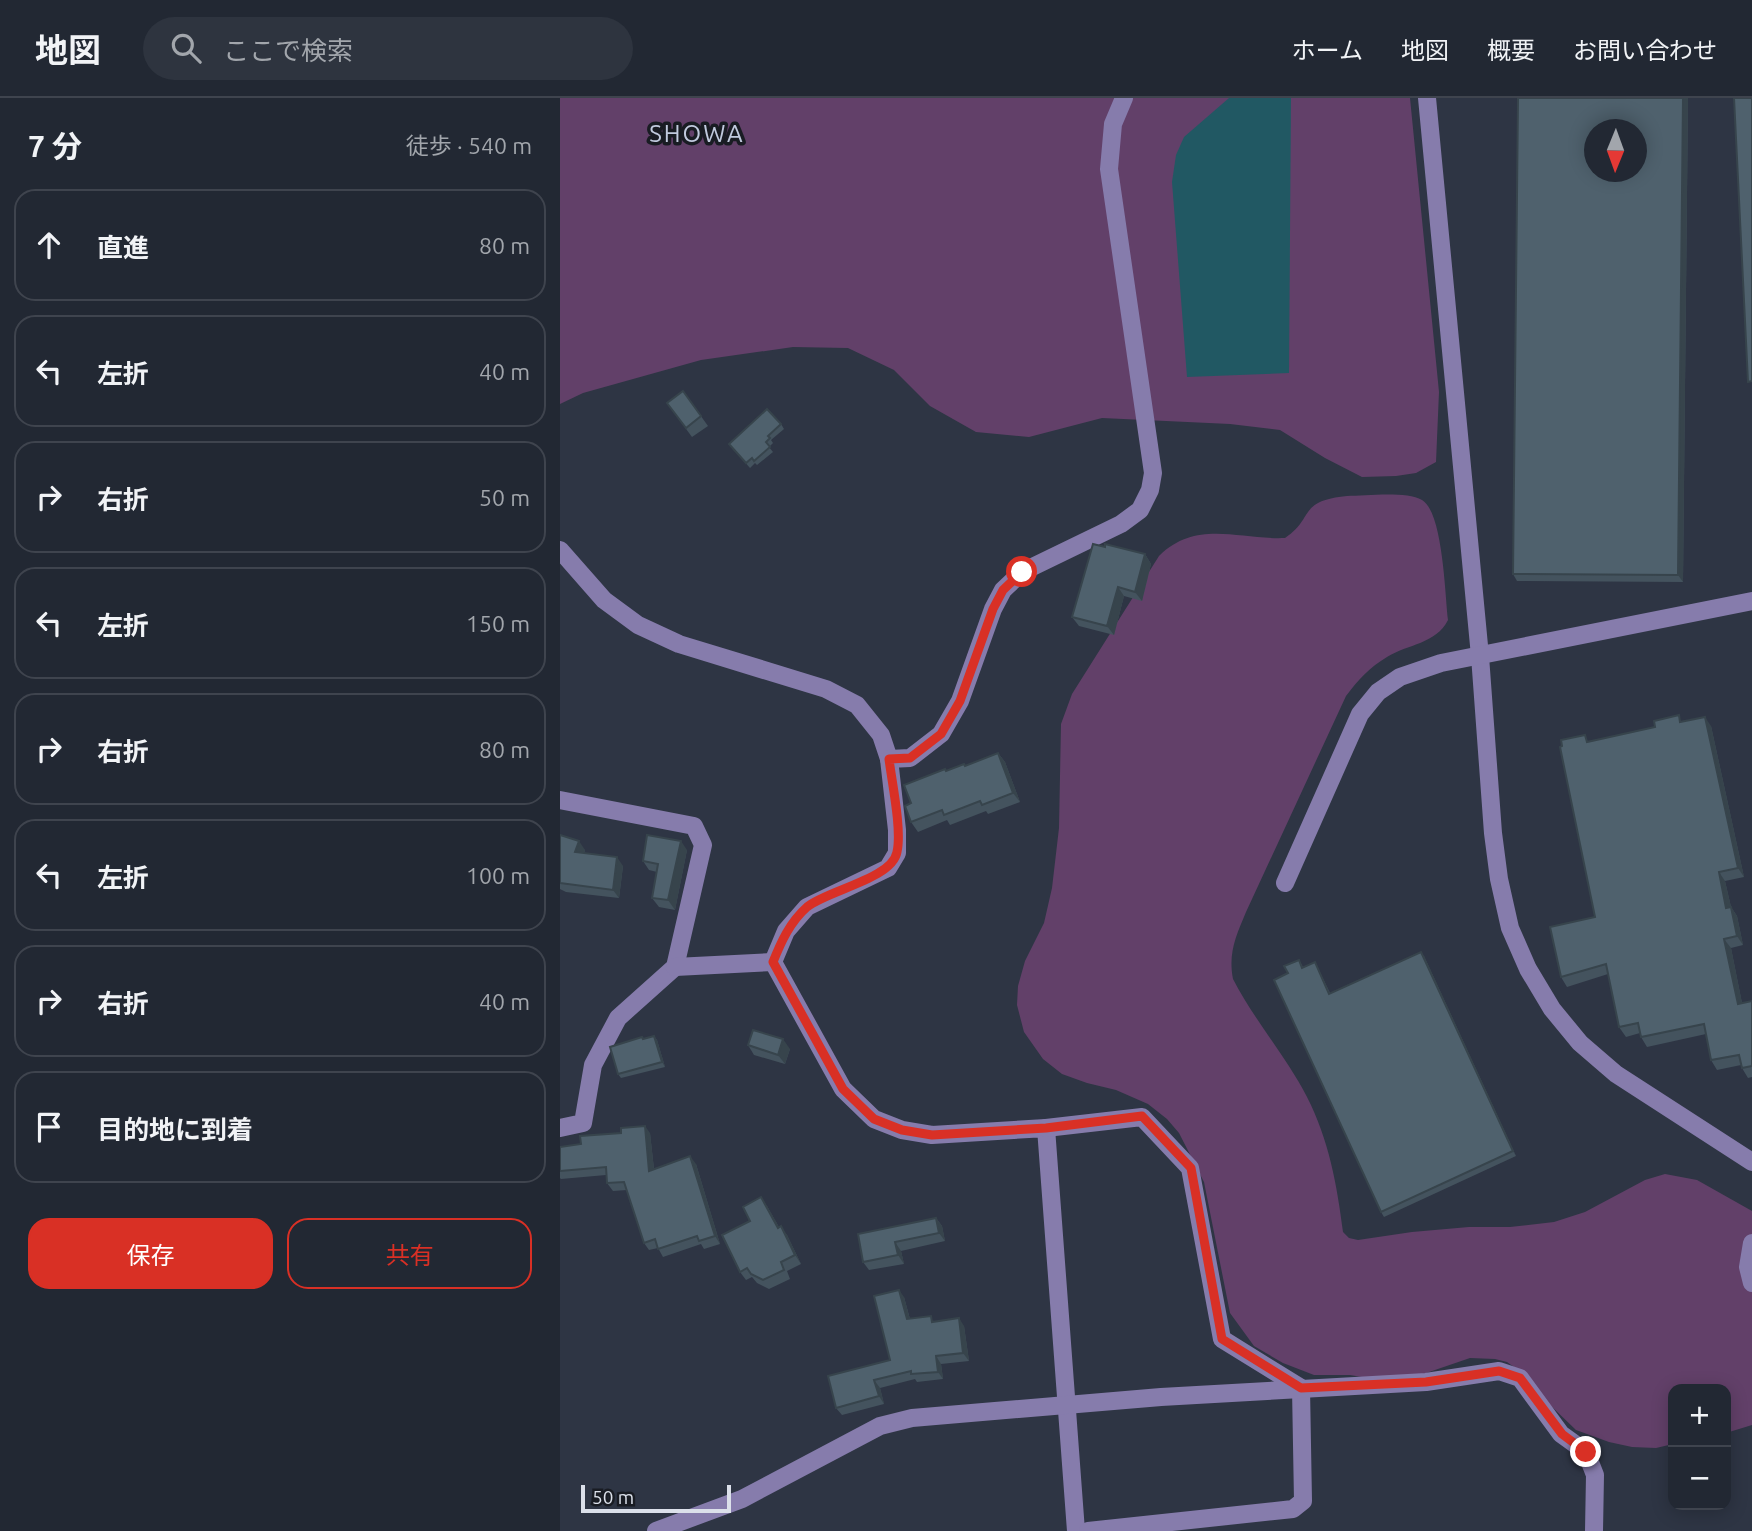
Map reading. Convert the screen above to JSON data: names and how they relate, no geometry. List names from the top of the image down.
{
  "districts": ["SHOWA"],
  "scale_bar": "50 m",
  "north": "bottom",
  "page": {
    "header": "地図",
    "search": "ここで検索",
    "nav": [
      "ホーム",
      "地図",
      "概要",
      "お問い合わせ"
    ],
    "heading": ["7 分", "徒歩 · 540 m"],
    "list": [
      ["直進", "80 m"],
      ["左折", "40 m"],
      ["右折", "50 m"],
      ["左折", "150 m"],
      ["右折", "80 m"],
      ["左折", "100 m"],
      ["右折", "40 m"],
      "目的地に到着"
    ],
    "buttons": ["保存", "共有"],
    "map_buttons": ["+", "−"],
    "scale": "50 m"
  }
}
